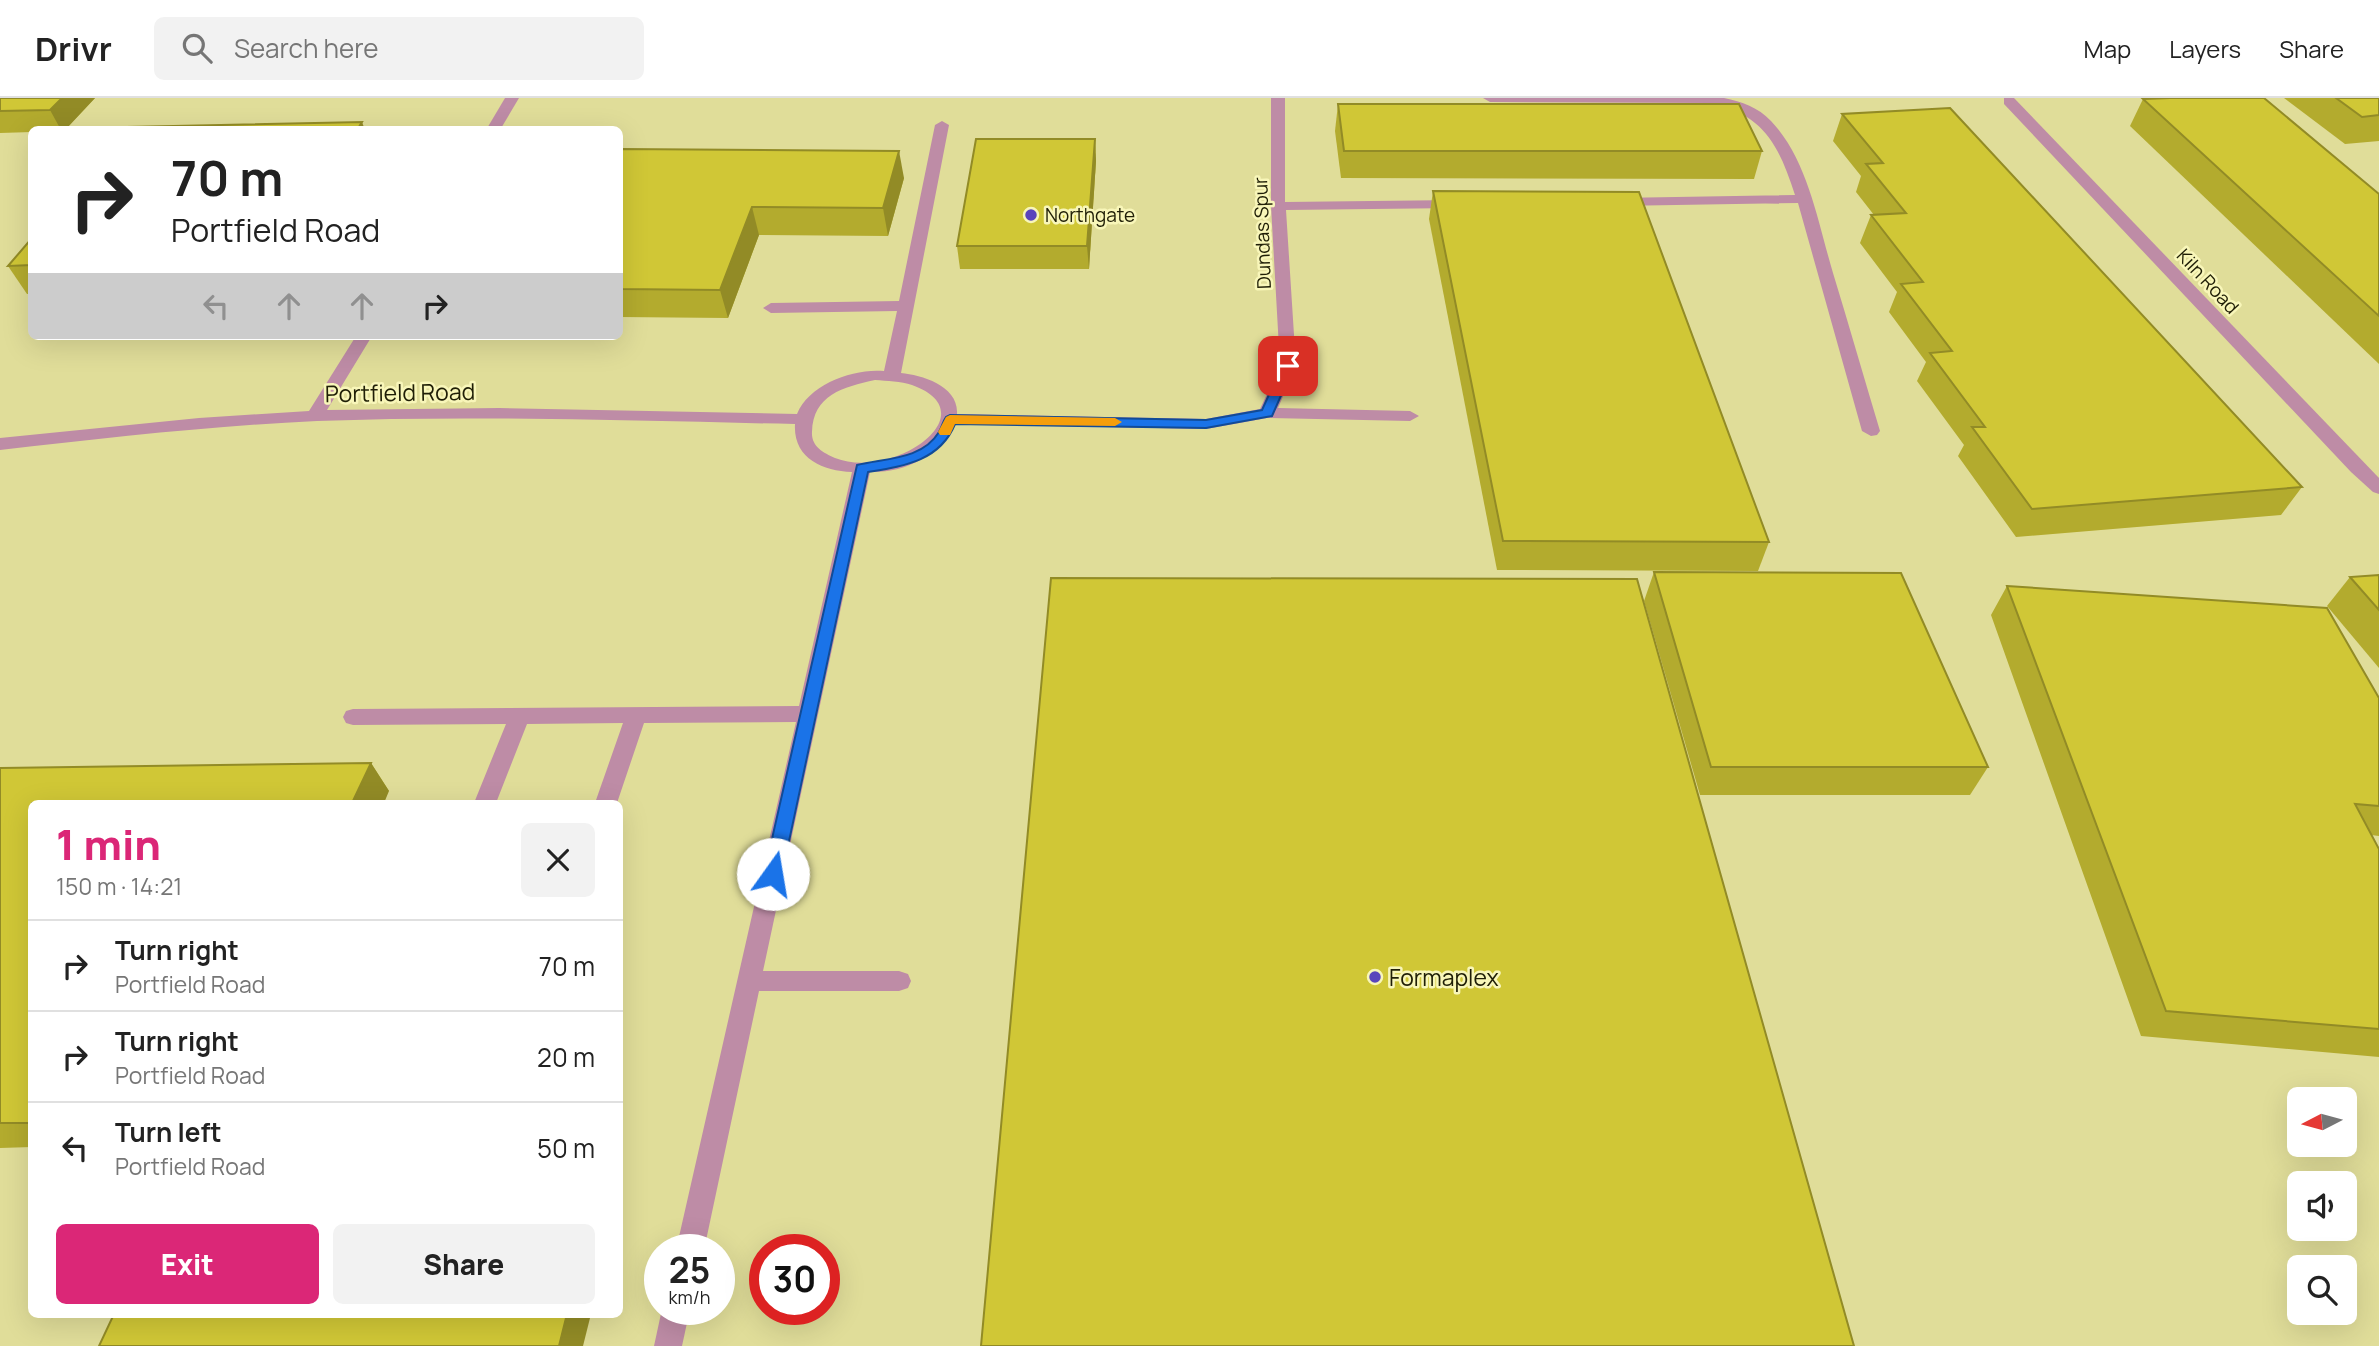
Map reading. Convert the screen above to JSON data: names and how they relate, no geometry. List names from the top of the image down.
{
  "streets": {
    "street": ["Dundas Spur", "Kiln Road", "Portfield Road"]
  },
  "places": ["Northgate", "Formaplex"],
  "north": "left",
  "page": {
    "header": "Drivr",
    "search": "Search here",
    "nav": ["Map", "Layers", "Share"],
    "turn": ["70 m", "Portfield Road"],
    "heading": ["1 min", "150 m · 14:21"],
    "list": [
      {
        "name": "Turn right",
        "note": "Portfield Road",
        "value": "70 m"
      },
      {
        "name": "Turn right",
        "note": "Portfield Road",
        "value": "20 m"
      },
      {
        "name": "Turn left",
        "note": "Portfield Road",
        "value": "50 m"
      }
    ],
    "buttons": ["Exit", "Share"],
    "speed": "25 km/h",
    "limit": "30"
  }
}
